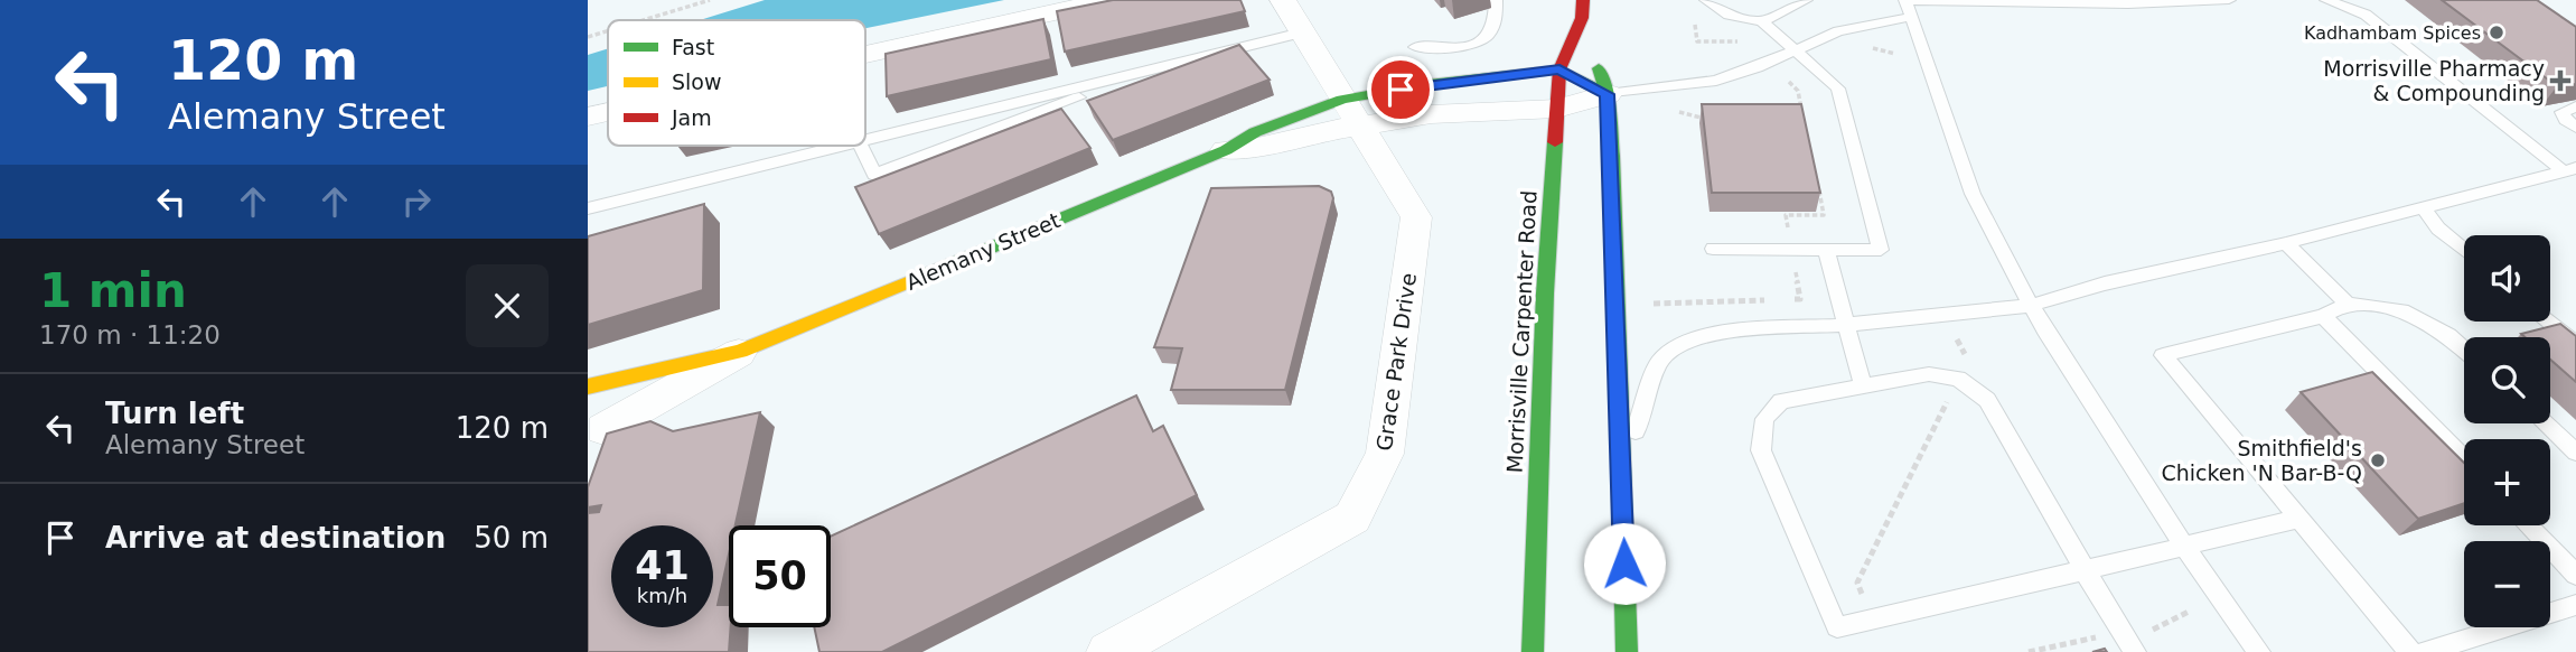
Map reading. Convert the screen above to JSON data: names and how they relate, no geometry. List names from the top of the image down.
{
  "streets": {
    "main road": ["Alemany Street", "Morrisville Carpenter Road"],
    "street": ["Grace Park Drive"]
  },
  "crossings": [
    ["Alemany Street", "Morrisville Carpenter Road"],
    ["Alemany Street", "Grace Park Drive"]
  ],
  "places": {
    "other": ["Kadhambam Spices", "Smithfield's Chicken 'N Bar-B-Q"],
    "health": ["Morrisville Pharmacy & Compounding"]
  },
  "legend": ["Fast", "Slow", "Jam"],
  "page": {
    "turn": ["120 m", "Alemany Street"],
    "map_buttons": ["+", "−"],
    "heading": ["1 min", "170 m · 11:20"],
    "list": [
      {
        "name": "Turn left",
        "note": "Alemany Street",
        "value": "120 m"
      },
      {
        "name": "Arrive at destination",
        "value": "50 m"
      }
    ],
    "speed": "41 km/h",
    "limit": "50"
  }
}
